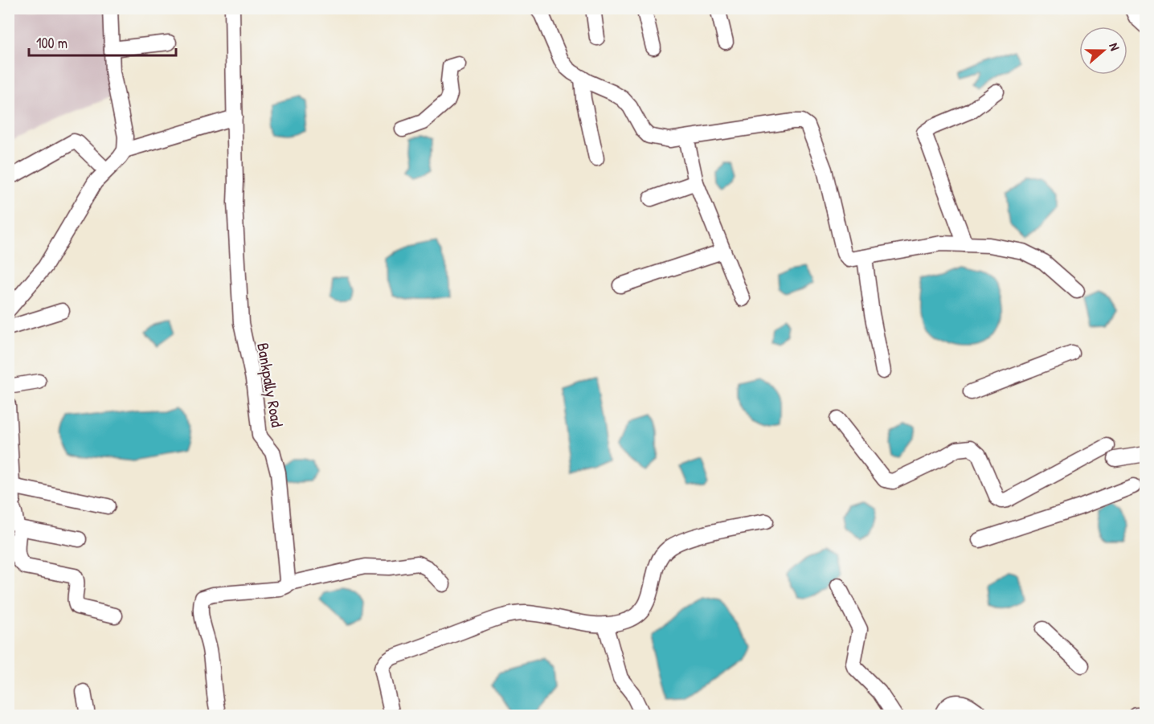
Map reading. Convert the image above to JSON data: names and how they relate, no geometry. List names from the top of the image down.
{
  "streets": {
    "street": ["Bankpally Road"]
  },
  "scale_bar": "100 m",
  "north": "right"
}
